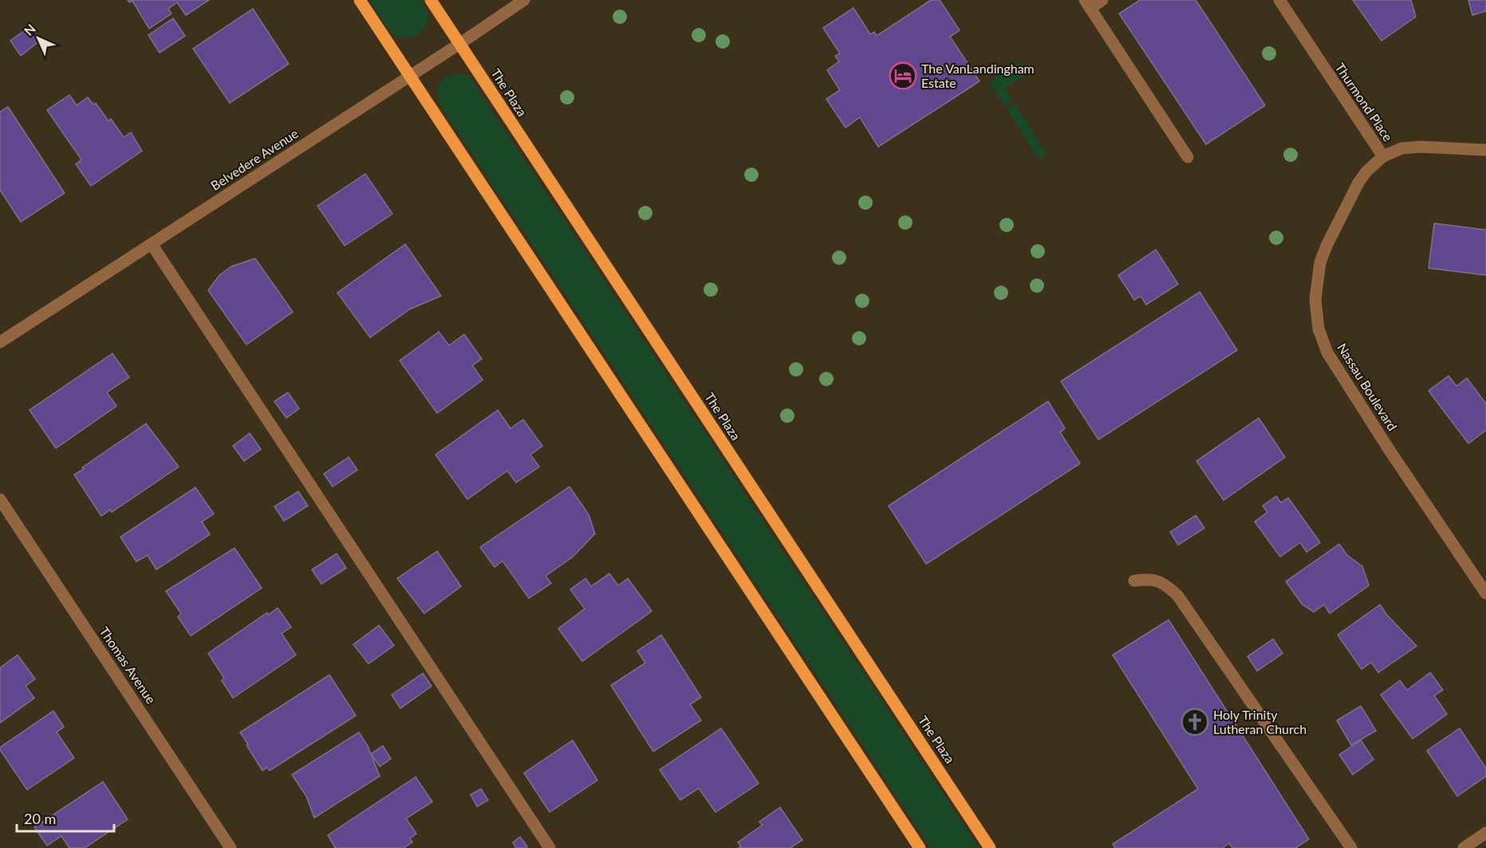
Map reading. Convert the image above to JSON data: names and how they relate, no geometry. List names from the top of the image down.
{
  "streets": {
    "main road": ["The Plaza"],
    "street": [
      "Thurmond Place",
      "Belvedere Avenue",
      "Nassau Boulevard",
      "Thomas Avenue"
    ]
  },
  "crossings": [
    ["The Plaza", "Belvedere Avenue"],
    ["Thurmond Place", "Nassau Boulevard"]
  ],
  "places": {
    "hotel": ["The VanLandingham Estate"],
    "church": ["Holy Trinity Lutheran Church"]
  },
  "scale_bar": "20 m",
  "north": "top left"
}
